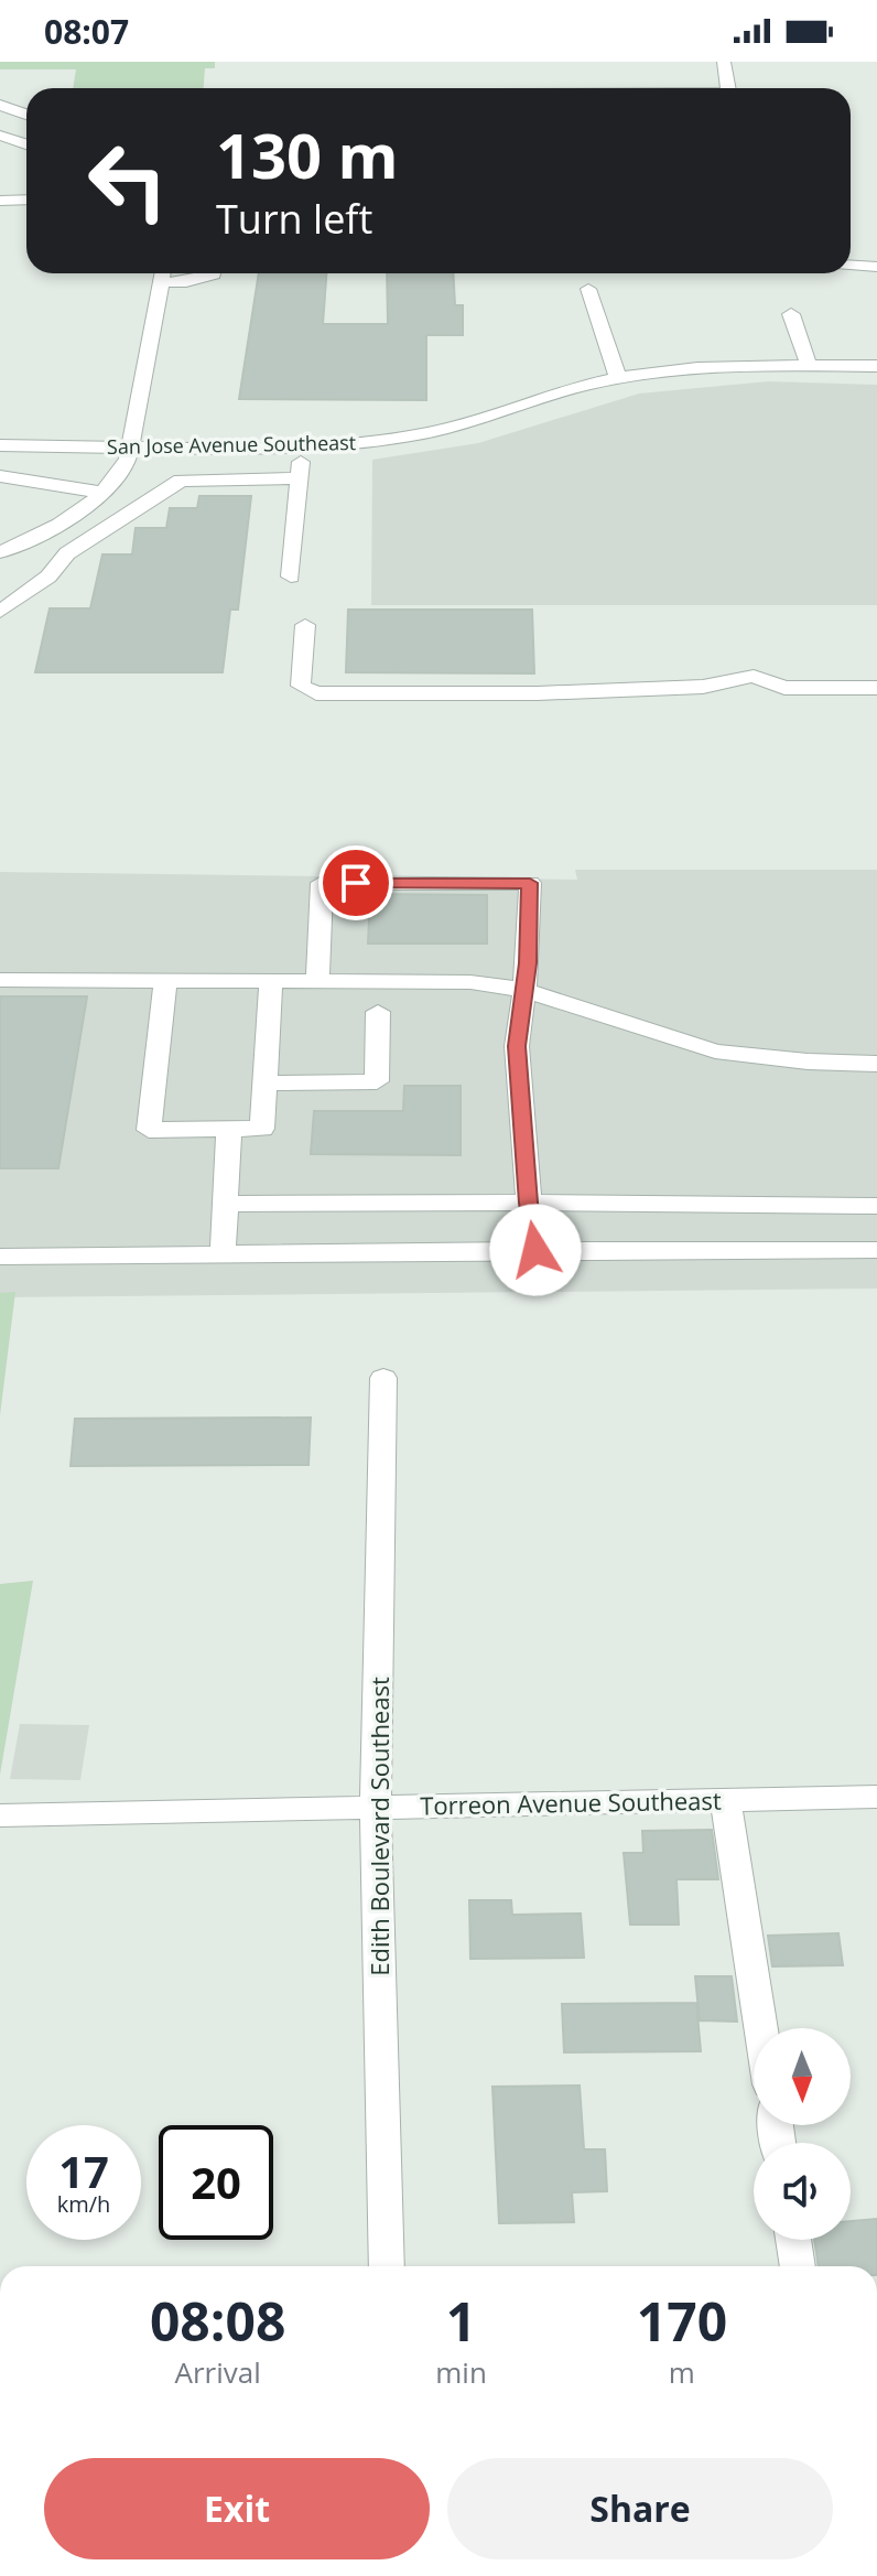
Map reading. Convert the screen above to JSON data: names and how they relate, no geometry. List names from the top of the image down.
{
  "streets": {
    "street": ["San Jose Avenue Southeast", "Torreon Avenue Southeast", "Edith Boulevard Southeast"]
  },
  "crossings": [
    ["Torreon Avenue Southeast", "Edith Boulevard Southeast"]
  ],
  "north": "bottom",
  "page": {
    "status": "08:07",
    "turn": ["130 m", "Turn left"],
    "speed": "17 km/h",
    "limit": "20",
    "eta": [
      "08:08",
      "Arrival",
      "1",
      "min",
      "170",
      "m"
    ],
    "buttons": ["Exit", "Share"]
  }
}
